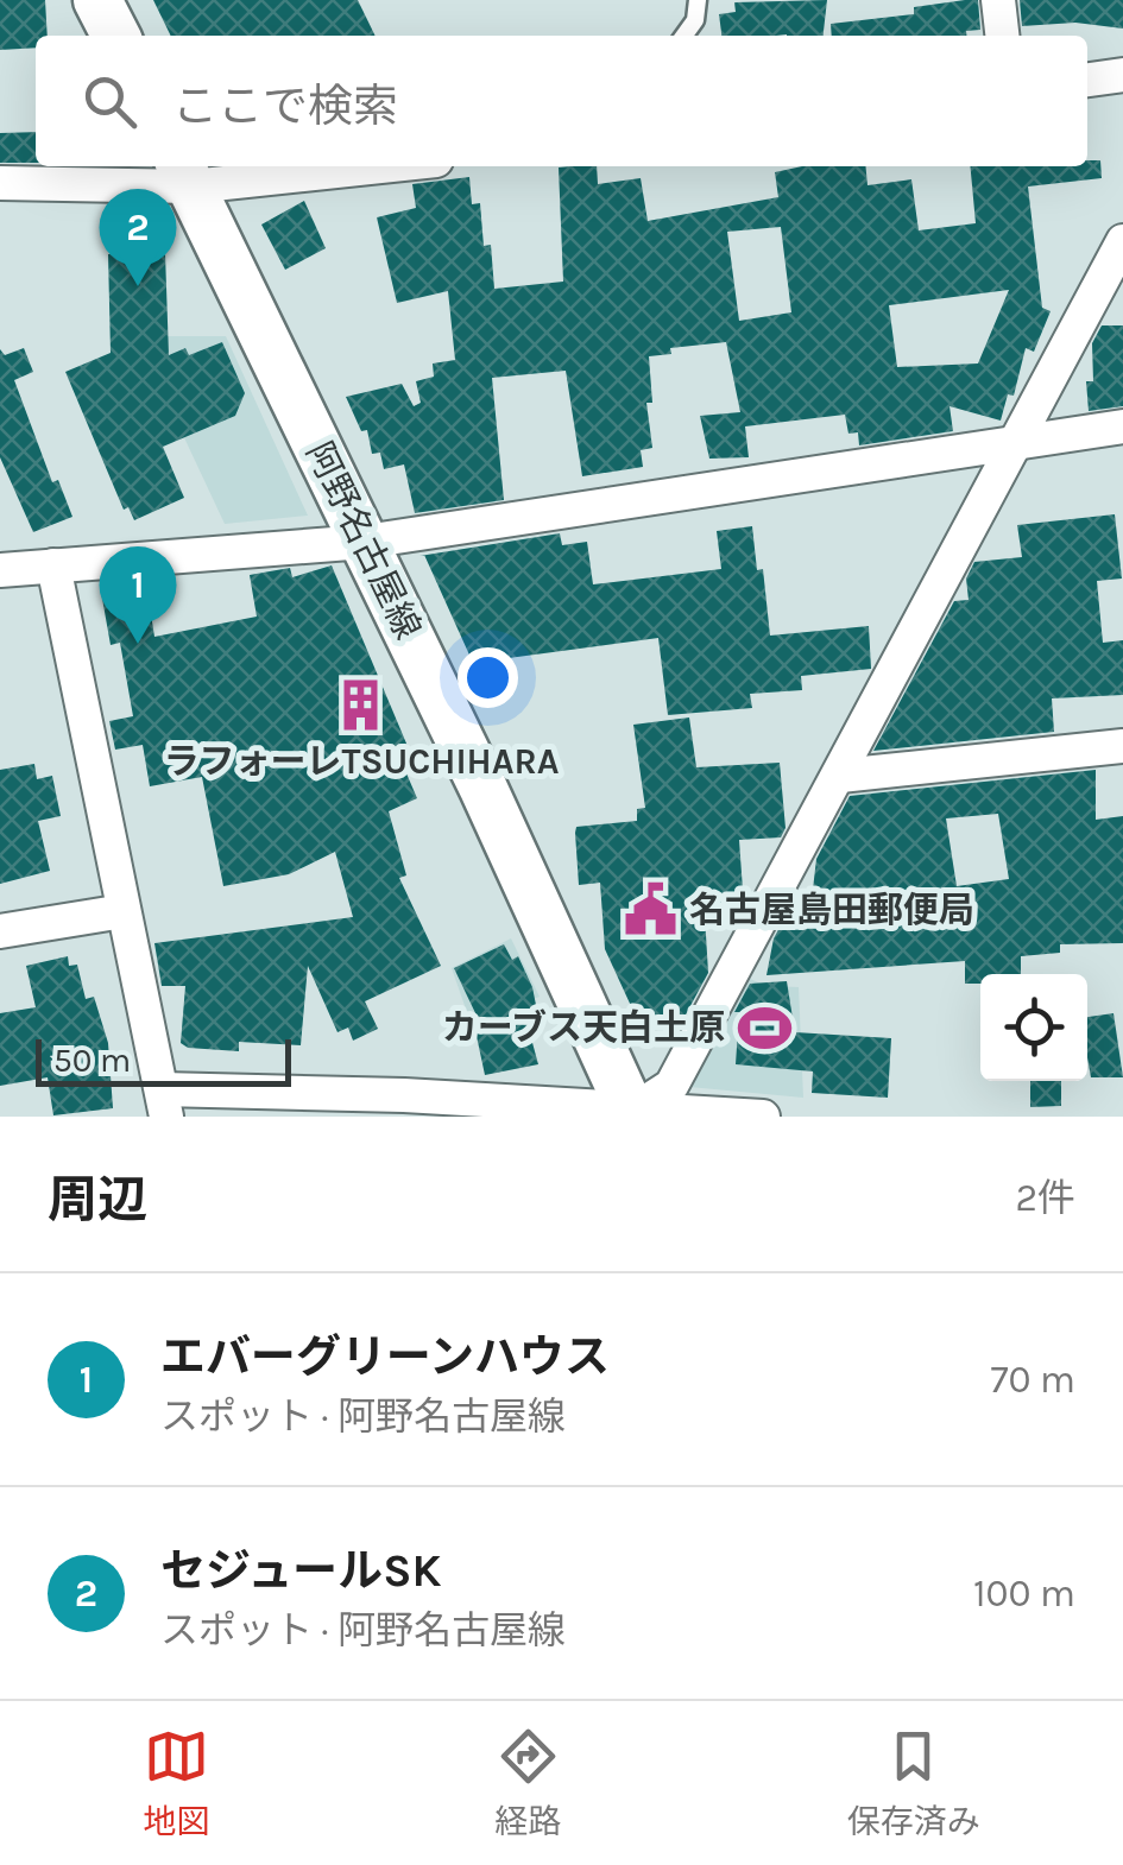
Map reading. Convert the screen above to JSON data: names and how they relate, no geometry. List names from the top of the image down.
{
  "streets": {
    "main road": ["阿野名古屋線"]
  },
  "places": {
    "building": ["ラフォーレTSUCHIHARA"],
    "public building": ["名古屋島田郵便局"],
    "sports": ["カーブス天白土原"]
  },
  "scale_bar": "50 m",
  "page": {
    "search": "ここで検索",
    "pins": ["2", "1"],
    "scale": "50 m",
    "heading": ["周辺", "2件"],
    "list": [
      {
        "mark": "1",
        "name": "エバーグリーンハウス",
        "note": "スポット · 阿野名古屋線",
        "value": "70 m"
      },
      {
        "mark": "2",
        "name": "セジュールSK",
        "note": "スポット · 阿野名古屋線",
        "value": "100 m"
      }
    ],
    "nav": ["地図", "経路", "保存済み"]
  }
}
